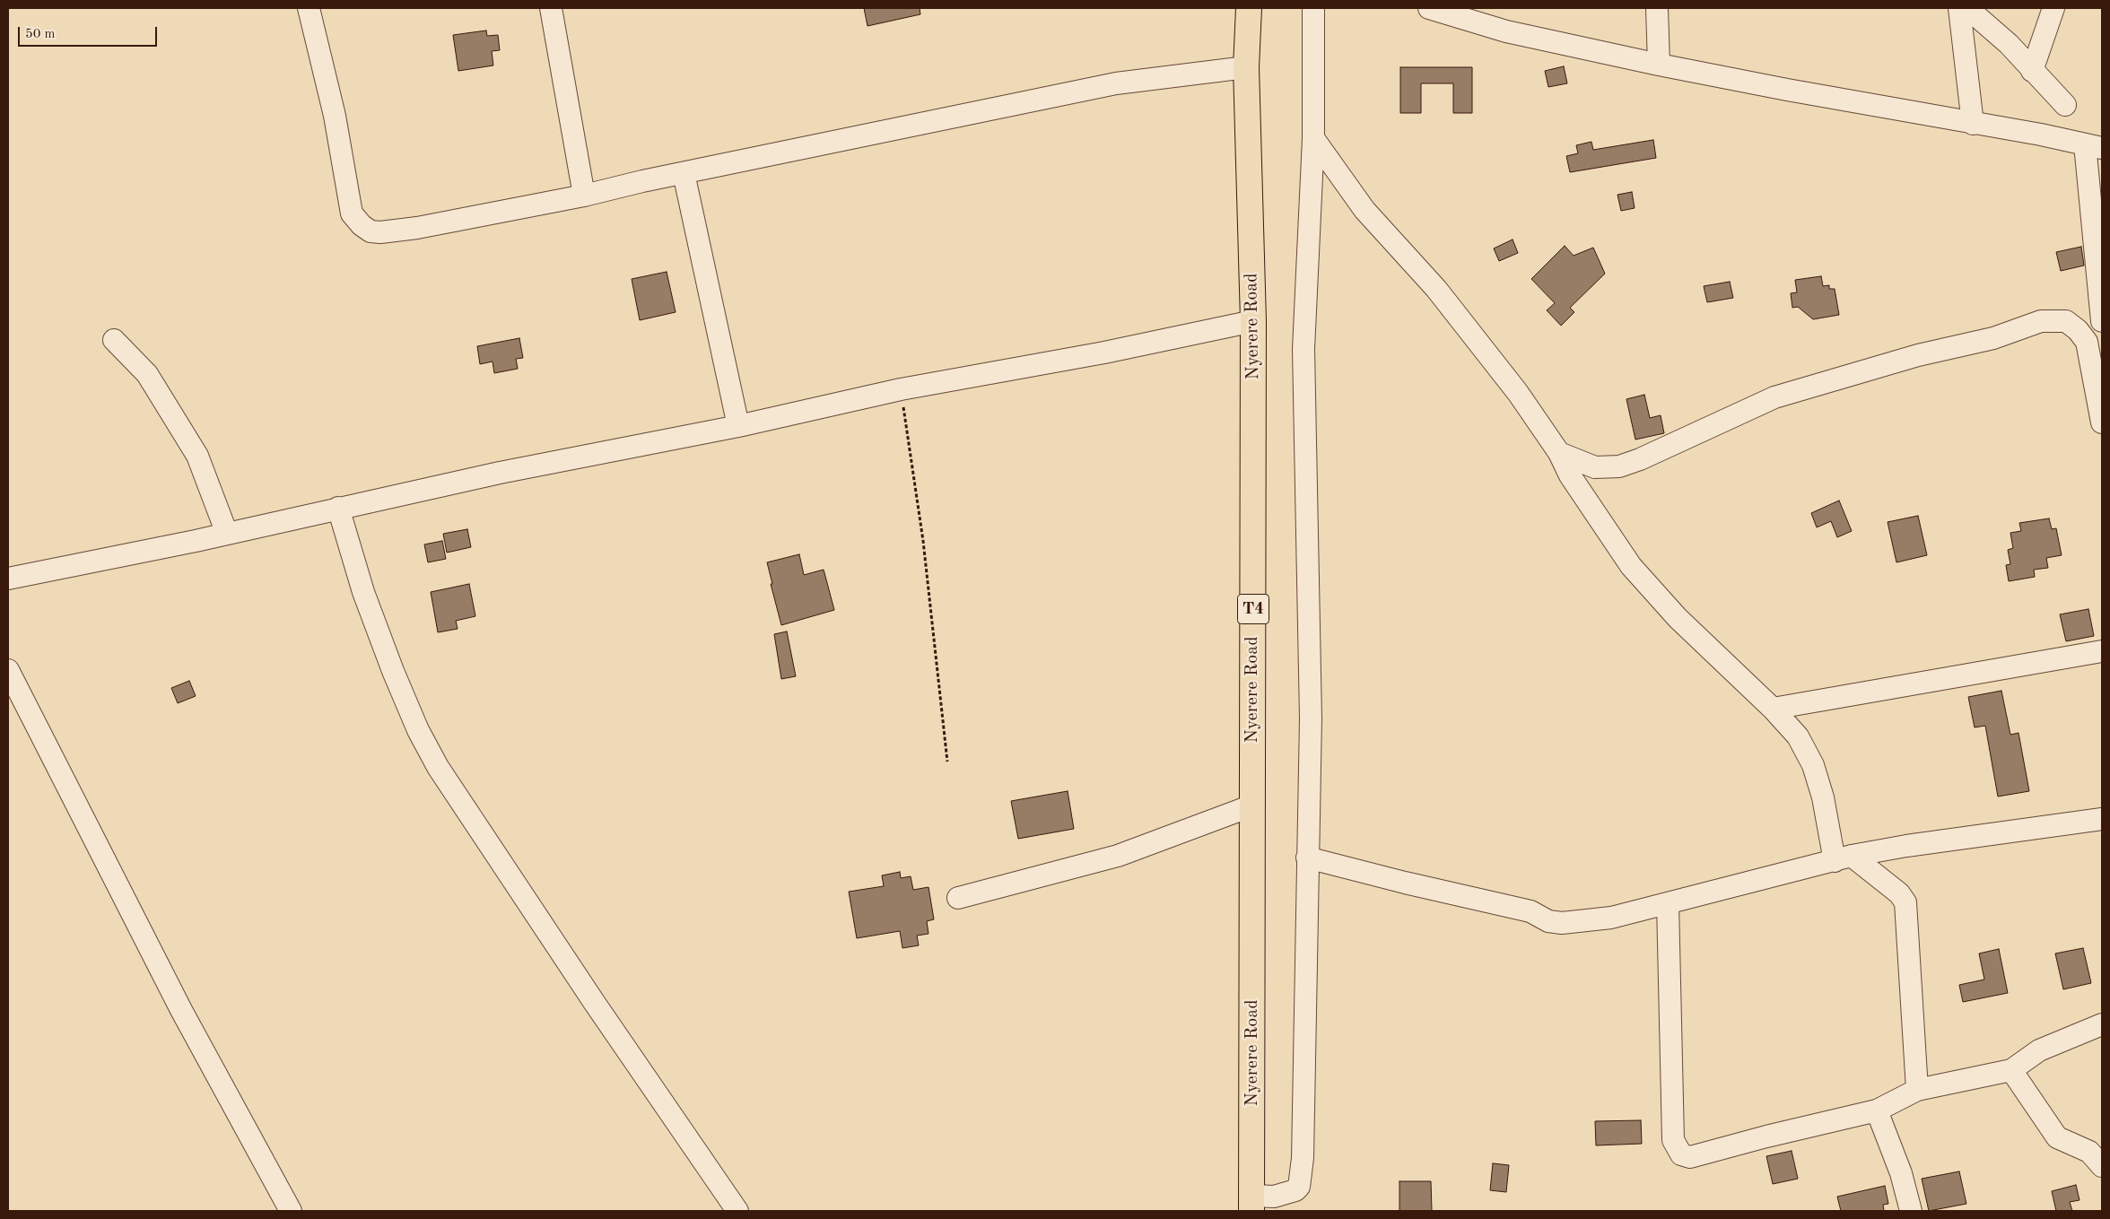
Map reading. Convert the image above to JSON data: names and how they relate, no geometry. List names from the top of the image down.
{
  "streets": {
    "highway": ["Nyerere Road", "T4"]
  },
  "scale_bar": "50 m"
}
